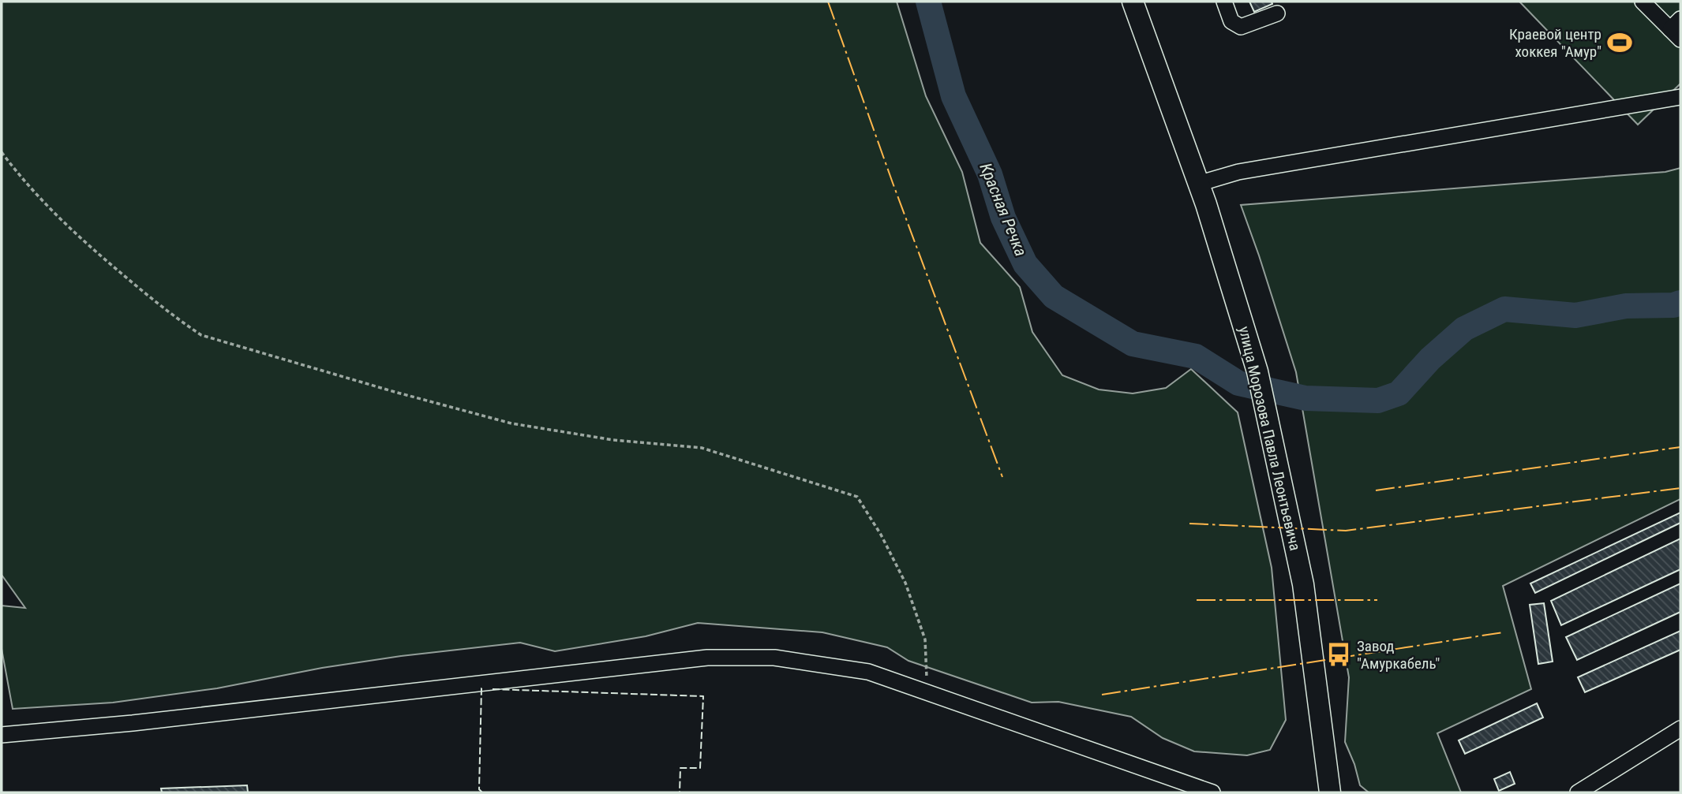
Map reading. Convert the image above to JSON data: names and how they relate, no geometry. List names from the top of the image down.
{
  "streets": {
    "main road": ["улица Морозова Павла Леонтьевича"]
  },
  "water": ["Красная Речка"],
  "places": {
    "sports": ["Краевой центр хоккея \"Амур\""],
    "bus stop": ["Завод \"Амуркабель\""]
  }
}
